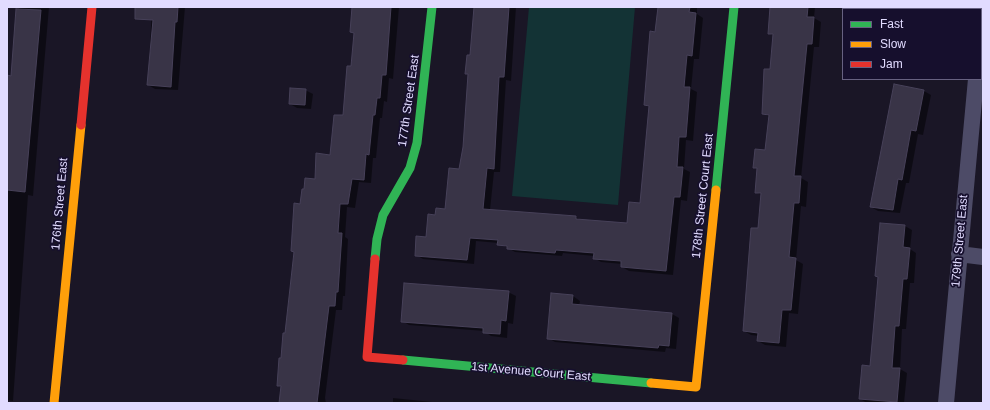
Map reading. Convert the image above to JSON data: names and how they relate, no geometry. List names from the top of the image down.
{
  "streets": {
    "street": [
      "177th Street East",
      "178th Street Court East",
      "176th Street East",
      "179th Street East",
      "1st Avenue Court East"
    ]
  },
  "crossings": [
    ["177th Street East", "1st Avenue Court East"],
    ["178th Street Court East", "1st Avenue Court East"]
  ],
  "legend": ["Fast", "Slow", "Jam"]
}
